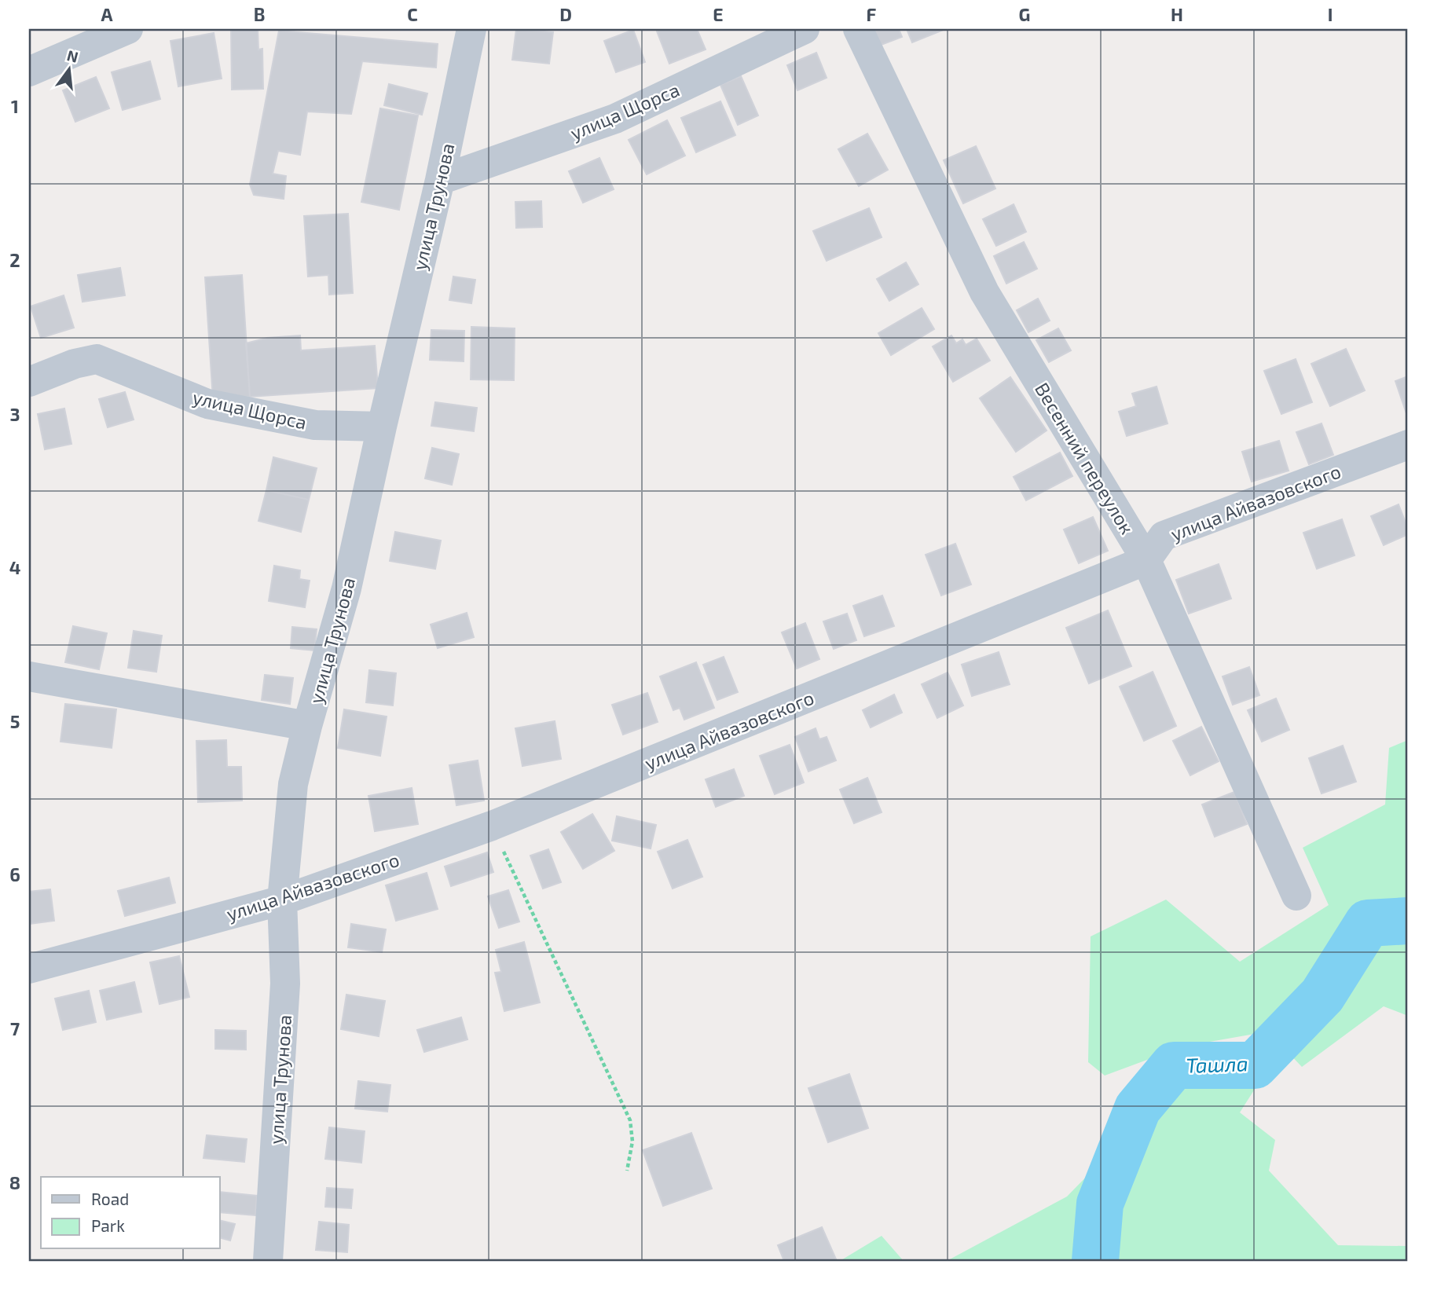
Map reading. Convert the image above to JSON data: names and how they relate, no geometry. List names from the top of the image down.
{
  "streets": {
    "street": [
      "улица Щорса",
      "улица Трунова",
      "Весенний переулок",
      "улица Айвазовского"
    ]
  },
  "crossings": [
    ["улица Щорса", "улица Трунова"],
    ["улица Трунова", "улица Айвазовского"],
    ["Весенний переулок", "улица Айвазовского"]
  ],
  "water": ["Ташла"],
  "legend": ["Road", "Park"],
  "north": "top",
  "grid": {
    "columns": [
      "A",
      "B",
      "C",
      "D",
      "E",
      "F",
      "G",
      "H",
      "I"
    ],
    "rows": [
      "1",
      "2",
      "3",
      "4",
      "5",
      "6",
      "7",
      "8"
    ]
  }
}
